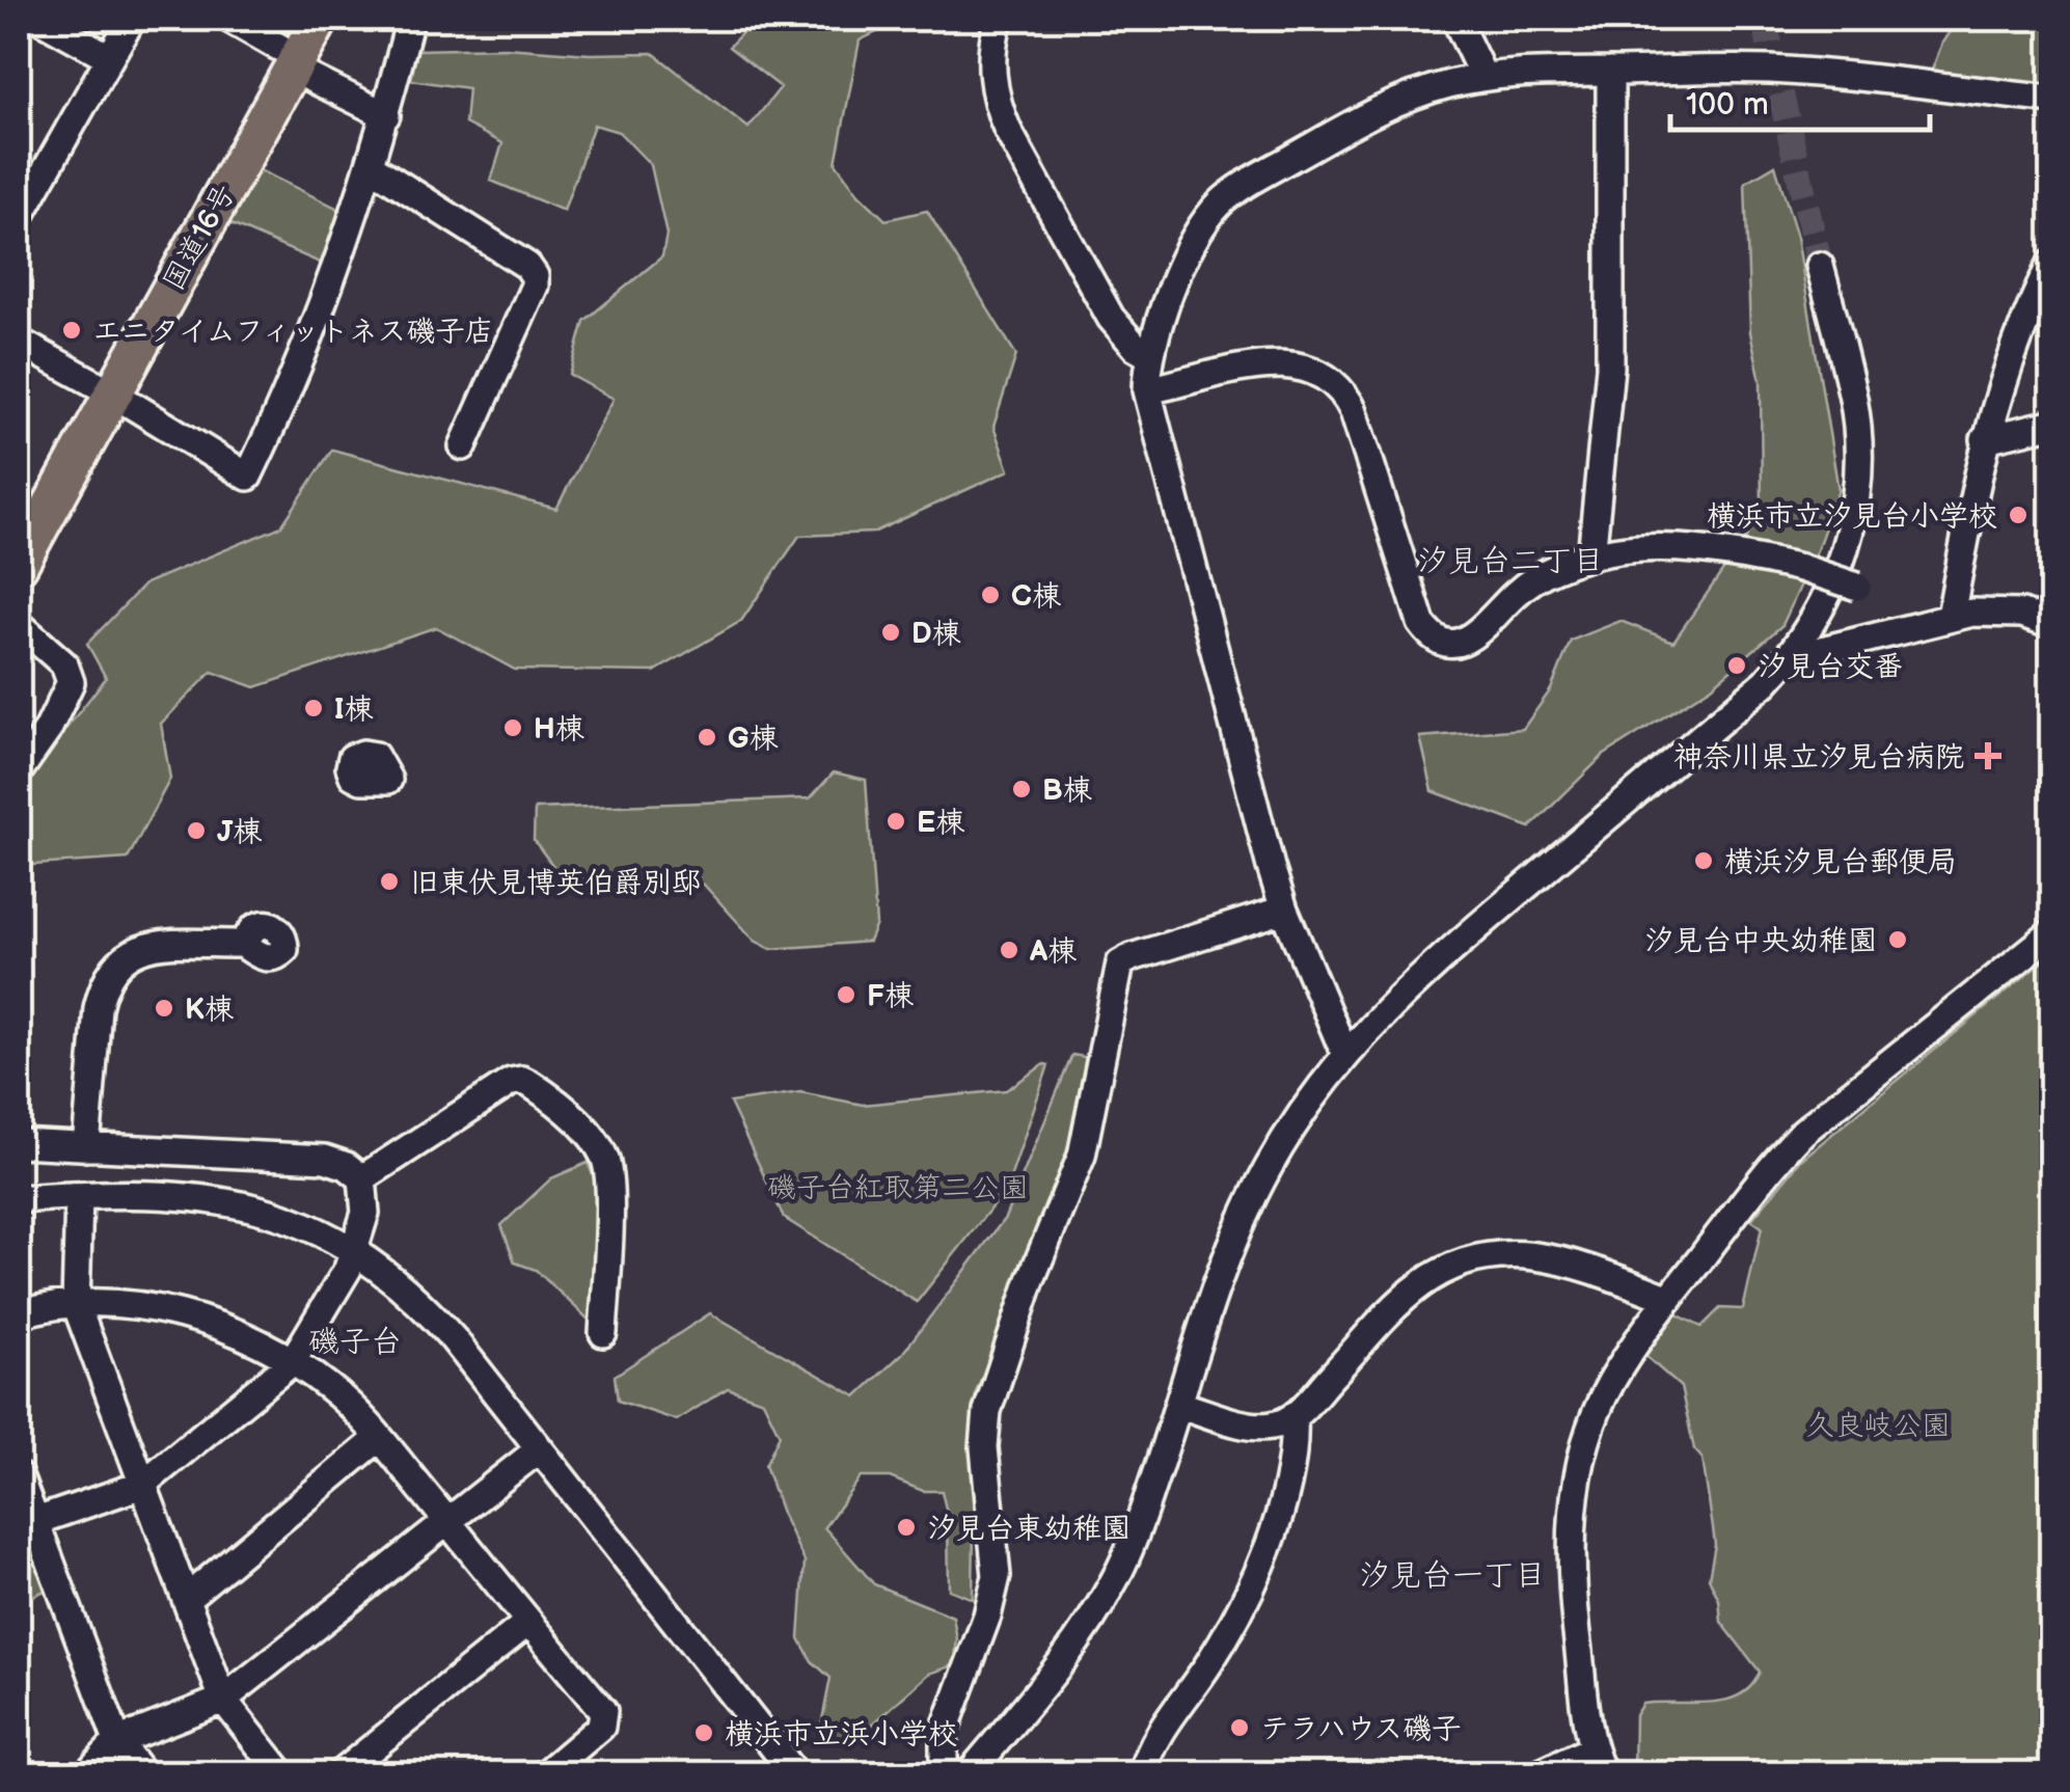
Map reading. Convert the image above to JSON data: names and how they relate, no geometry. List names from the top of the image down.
{
  "streets": {
    "highway": ["国道16号"]
  },
  "districts": ["汐見台二丁目", "磯子台", "汐見台一丁目"],
  "parks": ["磯子台紅取第二公園", "久良岐公園"],
  "places": {
    "other": [
      "エニタイムフィットネス磯子店",
      "横浜市立汐見台小学校",
      "C棟",
      "D棟",
      "汐見台交番",
      "I棟",
      "H棟",
      "G棟",
      "B棟",
      "E棟",
      "J棟",
      "横浜汐見台郵便局",
      "旧東伏見博英伯爵別邸",
      "汐見台中央幼稚園",
      "A棟",
      "F棟",
      "K棟",
      "汐見台東幼稚園",
      "テラハウス磯子",
      "横浜市立浜小学校"
    ],
    "health": ["神奈川県立汐見台病院"]
  },
  "scale_bar": "100 m"
}
